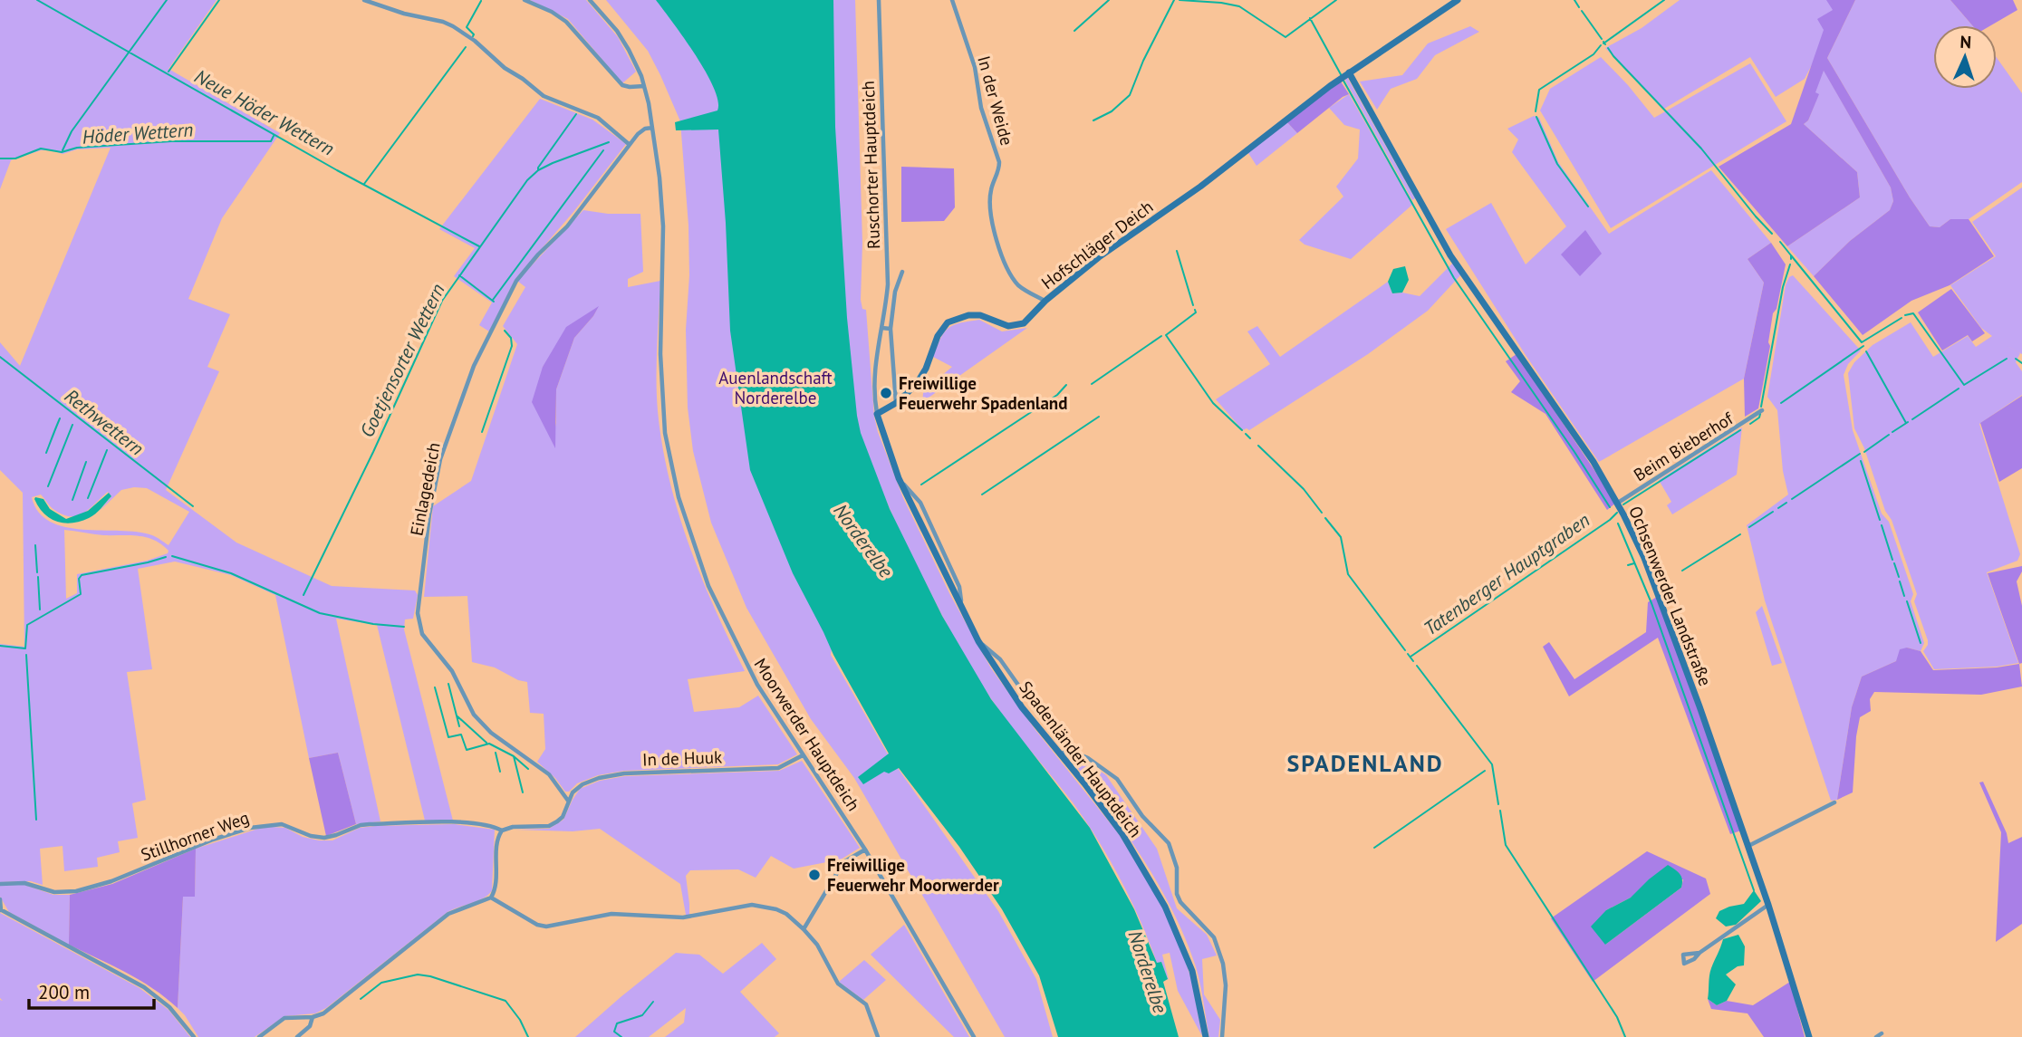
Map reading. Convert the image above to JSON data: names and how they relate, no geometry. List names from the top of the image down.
{
  "streets": {
    "street": [
      "In der Weide",
      "Ruschorter Hauptdeich",
      "Hofschläger Deich",
      "Beim Bieberhof",
      "Einlagedeich",
      "Ochsenwerder Landstraße",
      "Moorwerder Hauptdeich",
      "In de Huuk",
      "Spadenländer Hauptdeich",
      "Stillhorner Weg"
    ]
  },
  "crossings": [
    ["In der Weide", "Hofschläger Deich"],
    ["Ruschorter Hauptdeich", "Hofschläger Deich"],
    ["Ruschorter Hauptdeich", "Spadenländer Hauptdeich"],
    ["Hofschläger Deich", "Ochsenwerder Landstraße"],
    ["Hofschläger Deich", "Spadenländer Hauptdeich"],
    ["Beim Bieberhof", "Ochsenwerder Landstraße"],
    ["Einlagedeich", "Moorwerder Hauptdeich"],
    ["Einlagedeich", "In de Huuk"],
    ["Einlagedeich", "Stillhorner Weg"],
    ["Moorwerder Hauptdeich", "In de Huuk"],
    ["In de Huuk", "Stillhorner Weg"]
  ],
  "districts": ["SPADENLAND"],
  "water": [
    "Neue Höder Wettern",
    "Höder Wettern",
    "Goetjensorter Wettern",
    "Rethwettern",
    "Norderelbe",
    "Tatenberger Hauptgraben"
  ],
  "parks": ["Auenlandschaft Norderelbe"],
  "places": ["Freiwillige Feuerwehr Spadenland", "Freiwillige Feuerwehr Moorwerder"],
  "scale_bar": "200 m",
  "north": "top"
}
